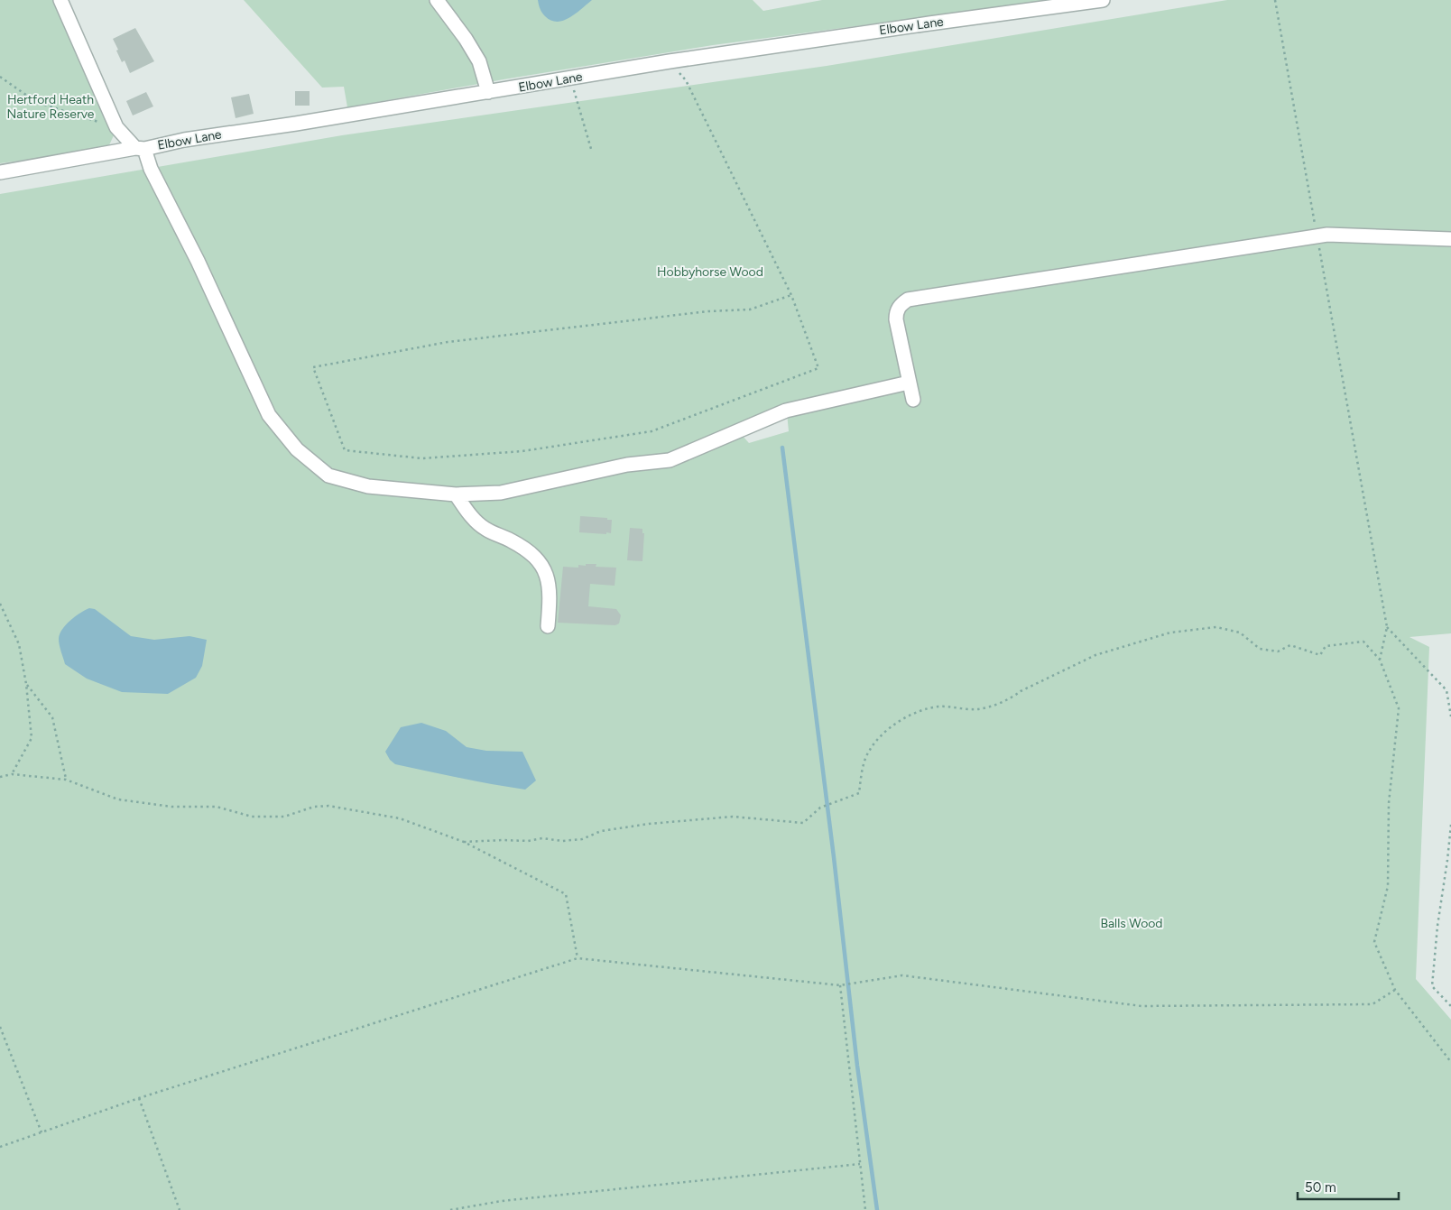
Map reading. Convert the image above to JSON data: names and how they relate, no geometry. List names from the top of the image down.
{
  "streets": {
    "lane": ["Elbow Lane"]
  },
  "parks": ["Hertford Heath Nature Reserve", "Hobbyhorse Wood", "Balls Wood"],
  "scale_bar": "50 m"
}
